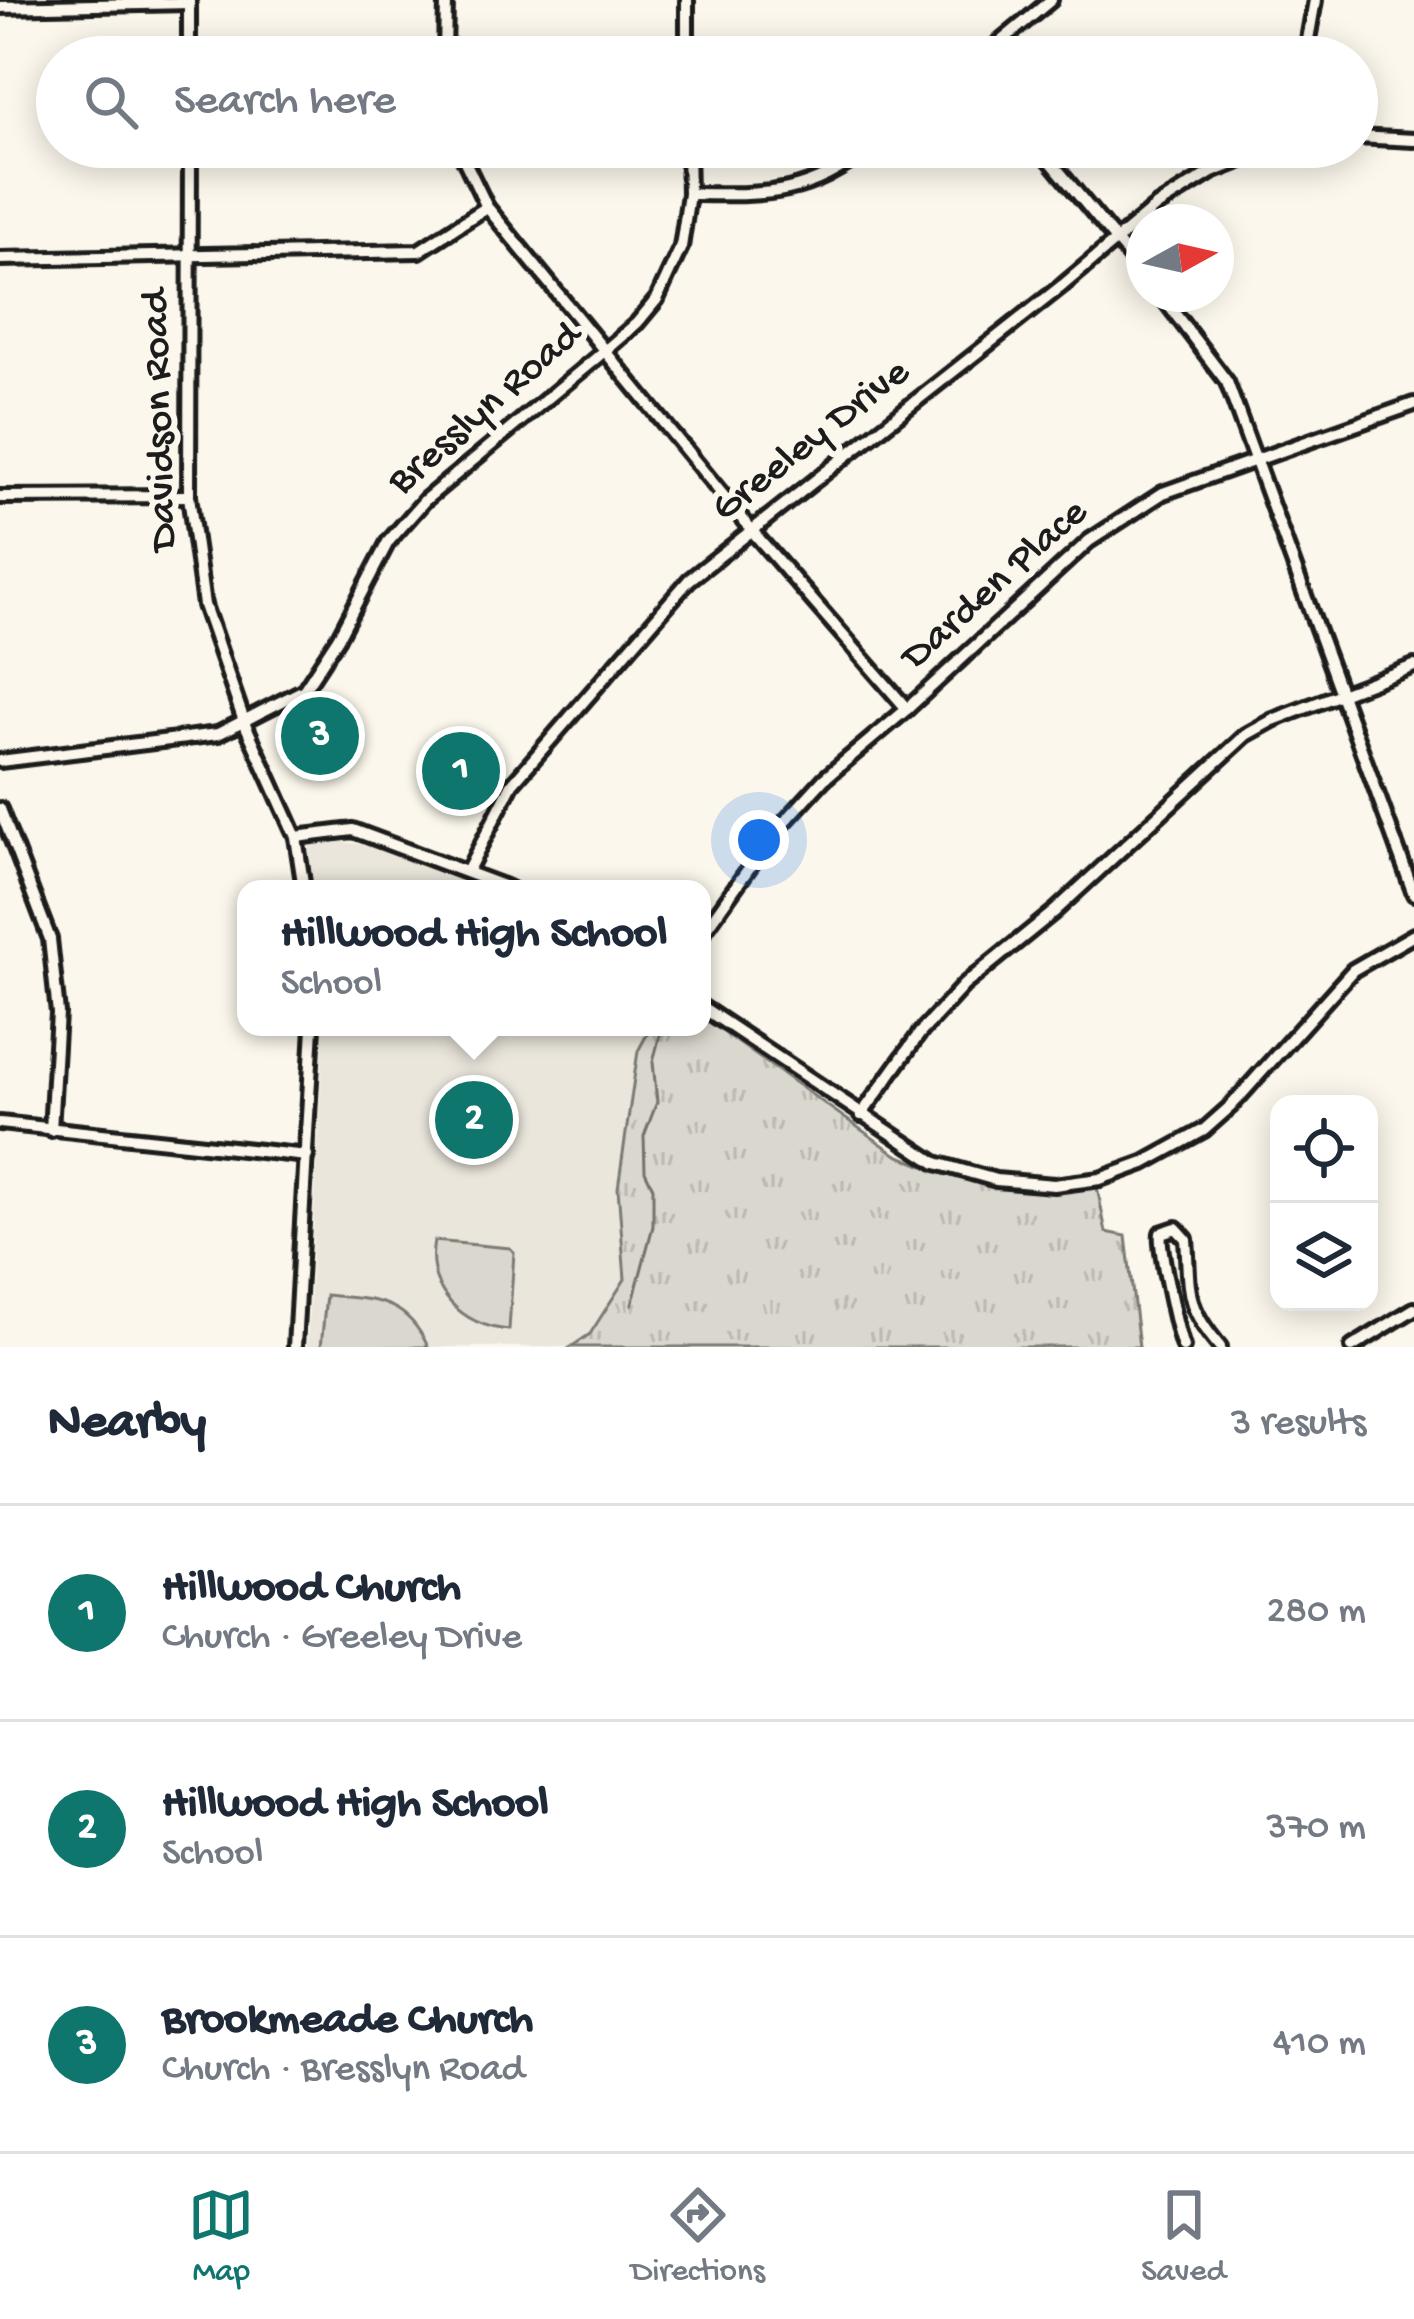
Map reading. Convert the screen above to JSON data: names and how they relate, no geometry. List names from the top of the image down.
{
  "streets": {
    "street": [
      "Bresslyn Road",
      "Davidson Road",
      "Greeley Drive",
      "Darden Place"
    ]
  },
  "crossings": [
    ["Bresslyn Road", "Davidson Road"]
  ],
  "north": "right",
  "page": {
    "search": "Search here",
    "pins": ["3", "1", "2"],
    "popup": ["Hillwood High School", "School"],
    "heading": ["Nearby", "3 results"],
    "list": [
      {
        "mark": "1",
        "name": "Hillwood Church",
        "note": "Church · Greeley Drive",
        "value": "280 m"
      },
      {
        "mark": "2",
        "name": "Hillwood High School",
        "note": "School",
        "value": "370 m"
      },
      {
        "mark": "3",
        "name": "Brookmeade Church",
        "note": "Church · Bresslyn Road",
        "value": "410 m"
      }
    ],
    "nav": ["Map", "Directions", "Saved"]
  }
}
